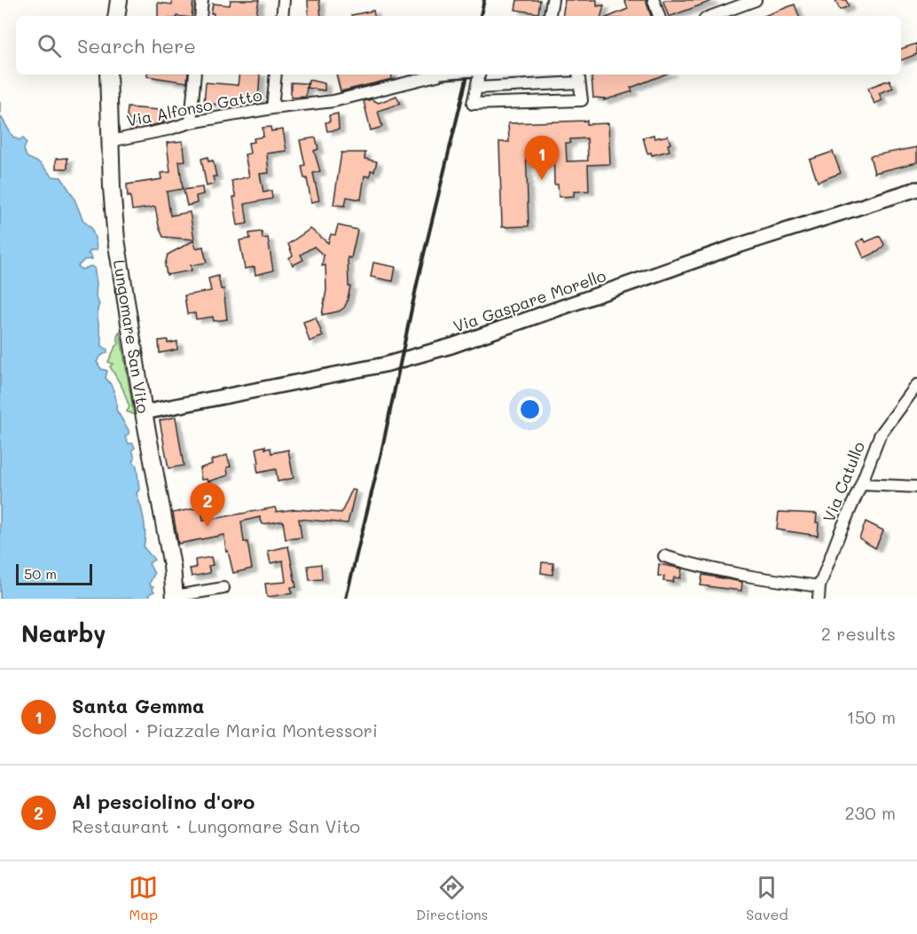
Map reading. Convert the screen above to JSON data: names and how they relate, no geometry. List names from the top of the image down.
{
  "streets": {
    "main road": ["Lungomare San Vito"],
    "street": ["Via Alfonso Gatto", "Via Gaspare Morello", "Via Catullo"]
  },
  "crossings": [
    ["Via Alfonso Gatto", "Lungomare San Vito"],
    ["Via Gaspare Morello", "Lungomare San Vito"]
  ],
  "scale_bar": "50 m",
  "page": {
    "search": "Search here",
    "pins": ["1", "2"],
    "scale": "50 m",
    "heading": ["Nearby", "2 results"],
    "list": [
      {
        "mark": "1",
        "name": "Santa Gemma",
        "note": "School · Piazzale Maria Montessori",
        "value": "150 m"
      },
      {
        "mark": "2",
        "name": "Al pesciolino d'oro",
        "note": "Restaurant · Lungomare San Vito",
        "value": "230 m"
      }
    ],
    "nav": ["Map", "Directions", "Saved"]
  }
}
